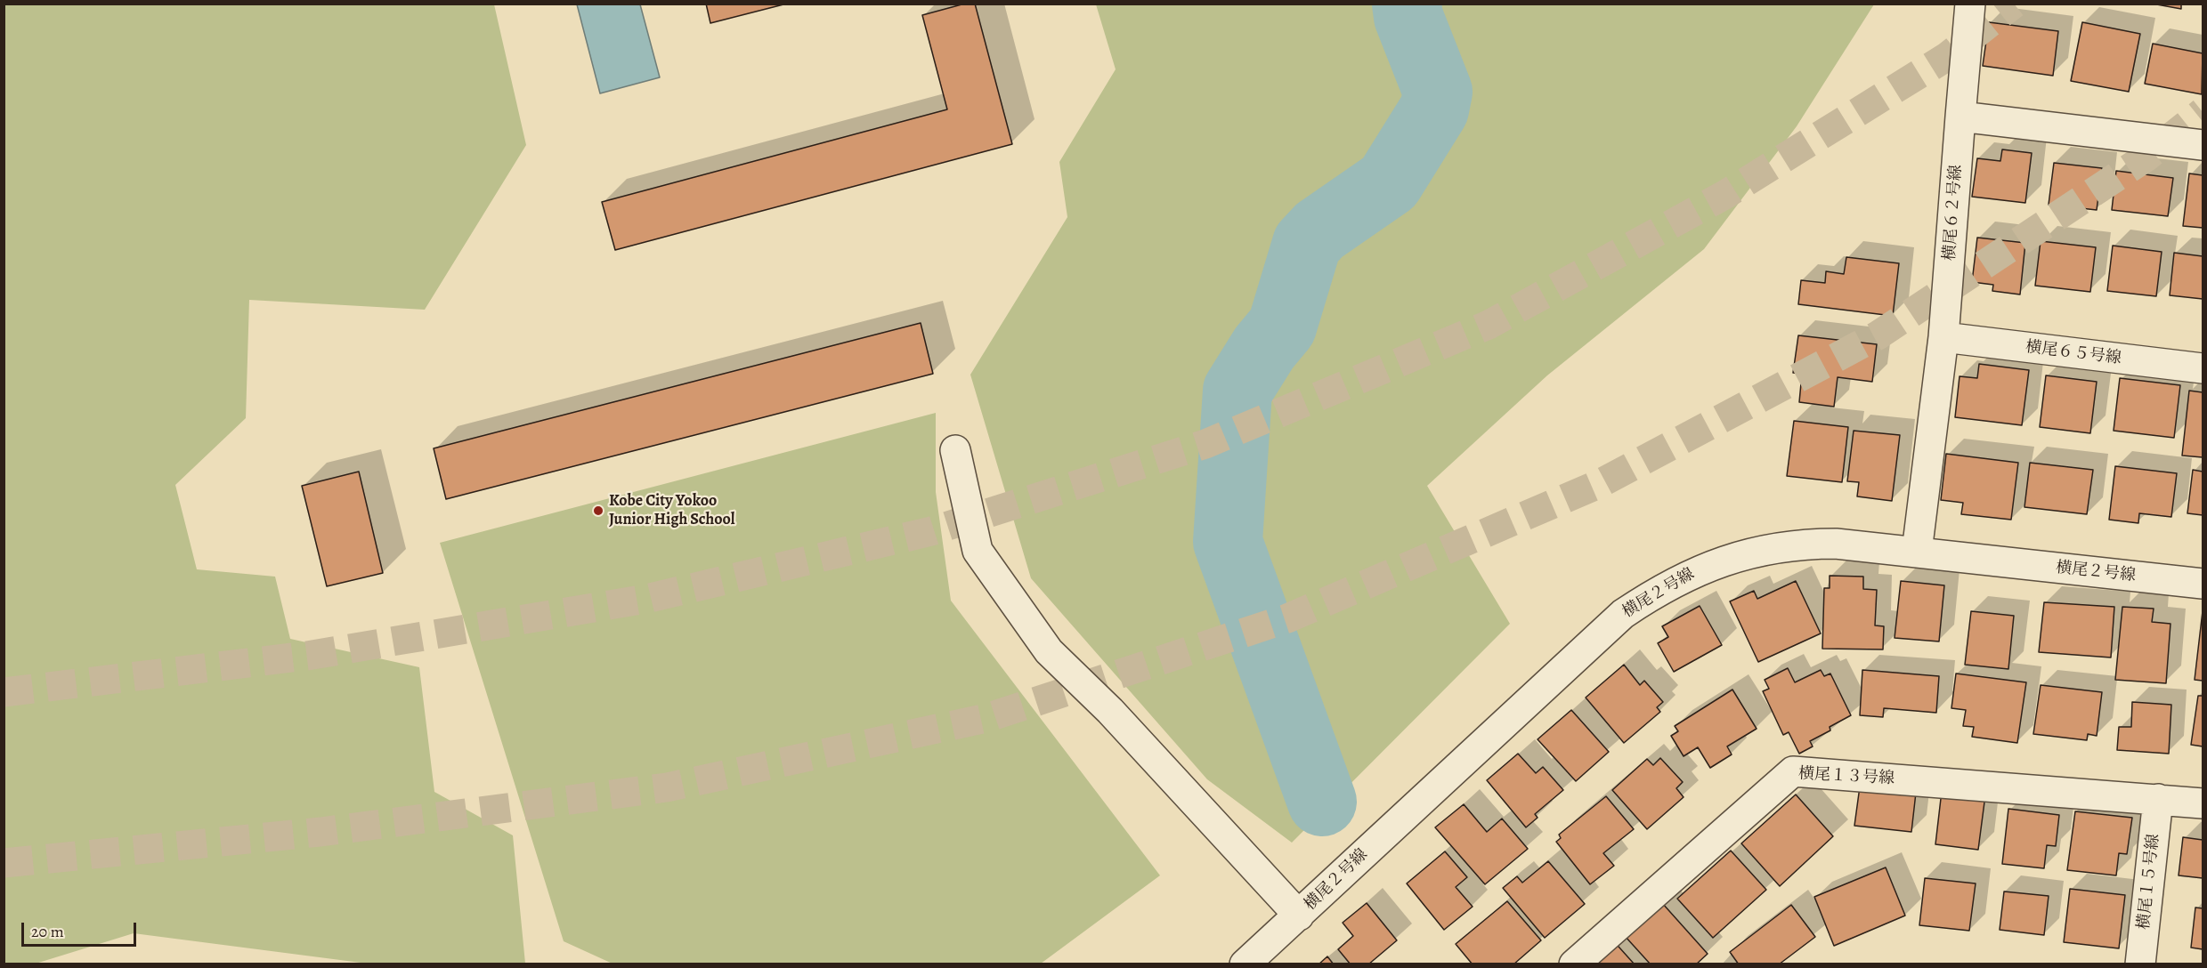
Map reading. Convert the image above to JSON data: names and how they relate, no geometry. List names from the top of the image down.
{
  "streets": {
    "street": [
      "横尾６２号線",
      "横尾６５号線",
      "横尾２号線",
      "横尾１３号線",
      "横尾１５号線"
    ]
  },
  "crossings": [
    ["横尾６２号線", "横尾６５号線"],
    ["横尾６２号線", "横尾２号線"],
    ["横尾１３号線", "横尾１５号線"]
  ],
  "places": ["Kobe City Yokoo Junior High School"],
  "scale_bar": "20 m"
}
